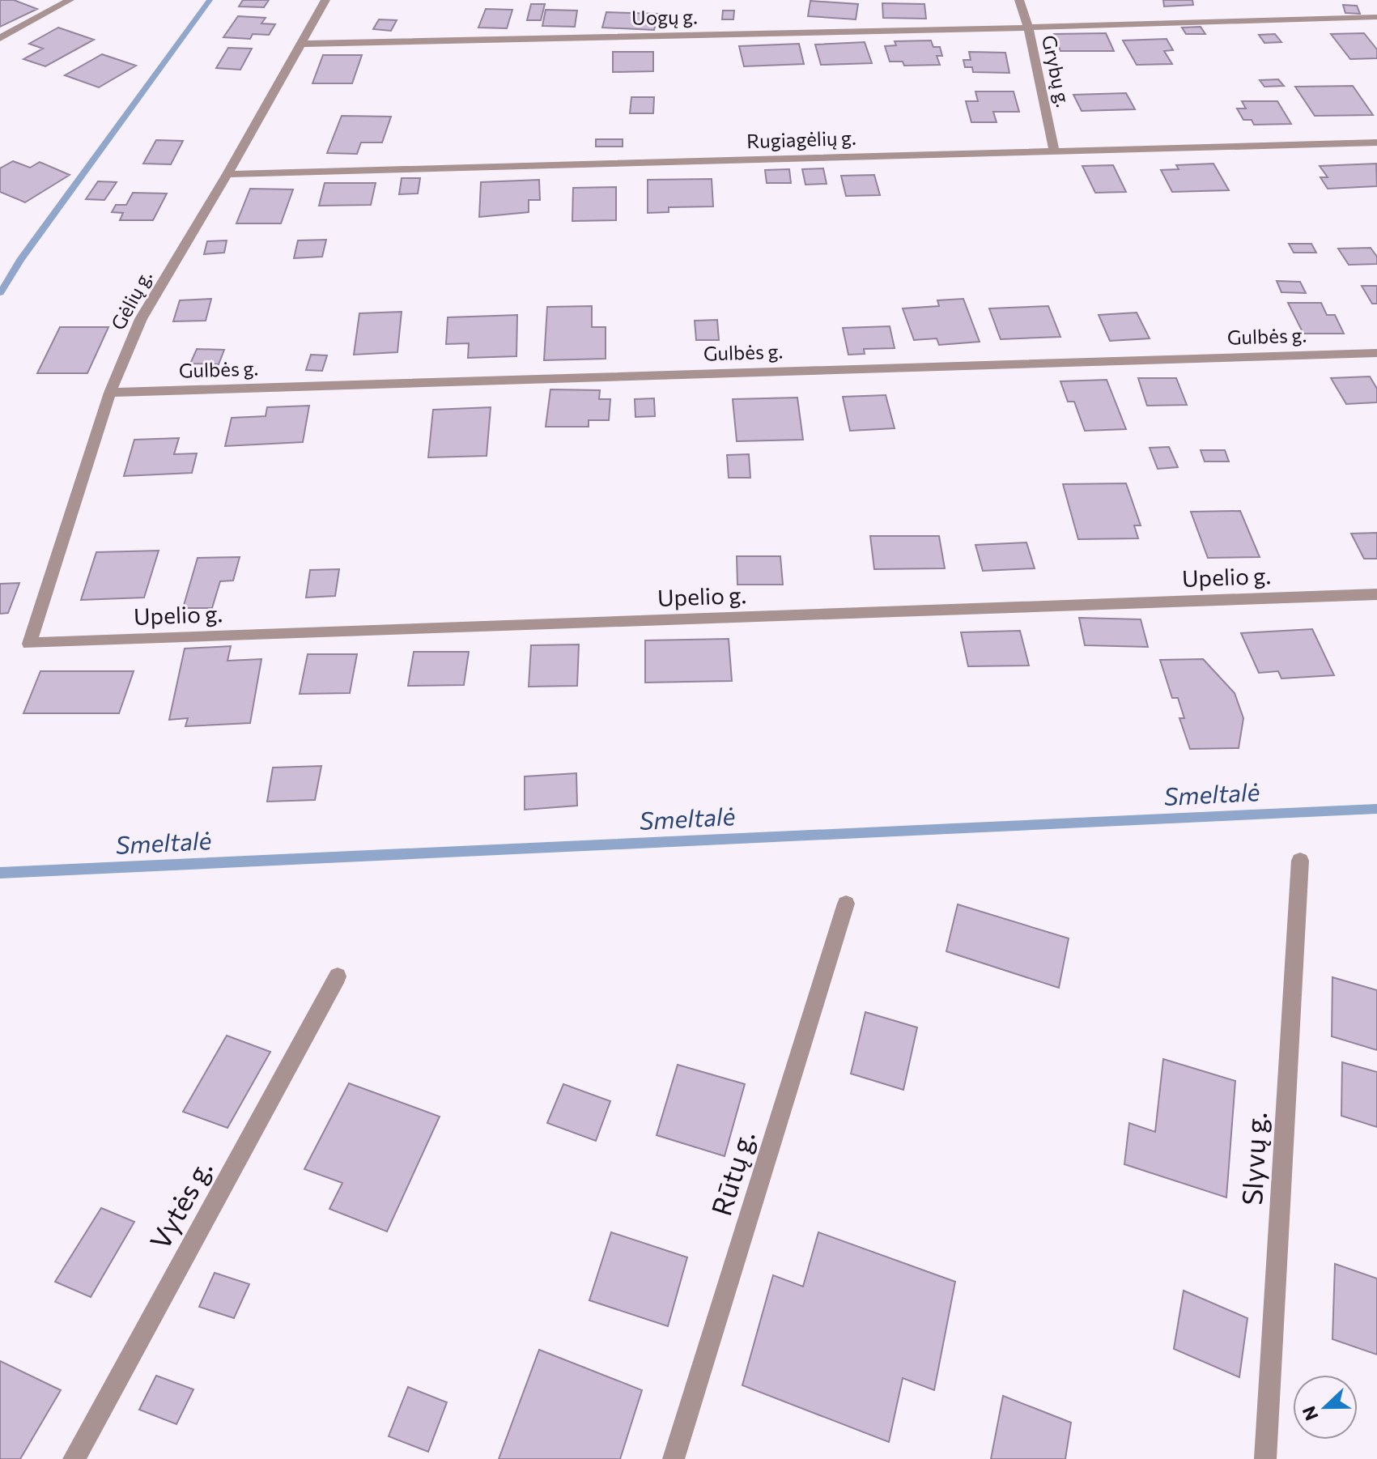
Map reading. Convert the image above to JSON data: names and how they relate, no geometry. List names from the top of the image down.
{
  "streets": {
    "street": [
      "Uogų g.",
      "Grybų g.",
      "Rugiagėlių g.",
      "Gėlių g.",
      "Gulbės g.",
      "Upelio g.",
      "Slyvų g.",
      "Rūtų g.",
      "Vytės g."
    ]
  },
  "crossings": [
    ["Uogų g.", "Grybų g."],
    ["Uogų g.", "Gėlių g."],
    ["Grybų g.", "Rugiagėlių g."],
    ["Rugiagėlių g.", "Gėlių g."],
    ["Gėlių g.", "Gulbės g."],
    ["Gėlių g.", "Upelio g."]
  ],
  "water": ["Smeltalė"],
  "north": "left"
}
